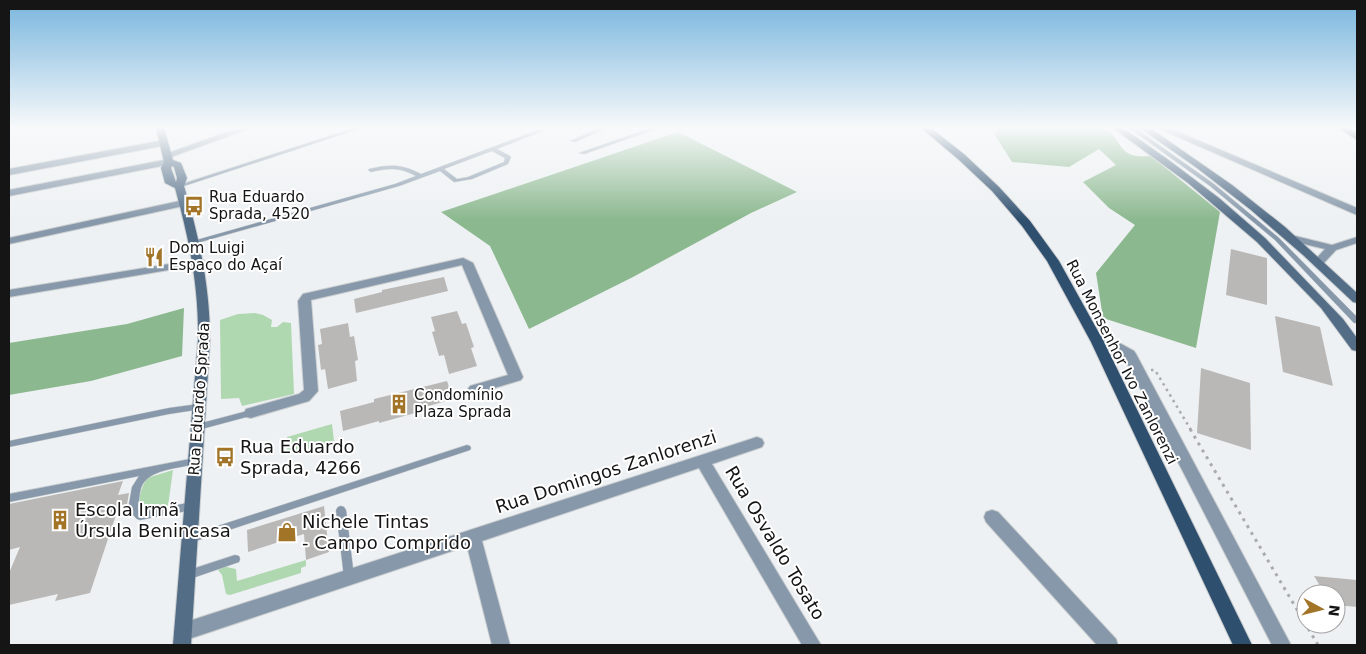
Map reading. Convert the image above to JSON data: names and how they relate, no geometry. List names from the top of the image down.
{
  "streets": {
    "main road": ["Rua Monsenhor Ivo Zanlorenzi"],
    "street": ["Rua Eduardo Sprada", "Rua Domingos Zanlorenzi", "Rua Osvaldo Tosato"]
  },
  "crossings": [
    ["Rua Eduardo Sprada", "Rua Domingos Zanlorenzi"],
    ["Rua Domingos Zanlorenzi", "Rua Osvaldo Tosato"]
  ],
  "places": {
    "bus stop": ["Rua Eduardo Sprada, 4520", "Rua Eduardo Sprada, 4266"],
    "restaurant": ["Dom Luigi Espaço do Açaí"],
    "building": ["Condomínio Plaza Sprada", "Escola Irmã Úrsula Benincasa"],
    "shop": ["Nichele Tintas - Campo Comprido"]
  },
  "north": "right"
}
